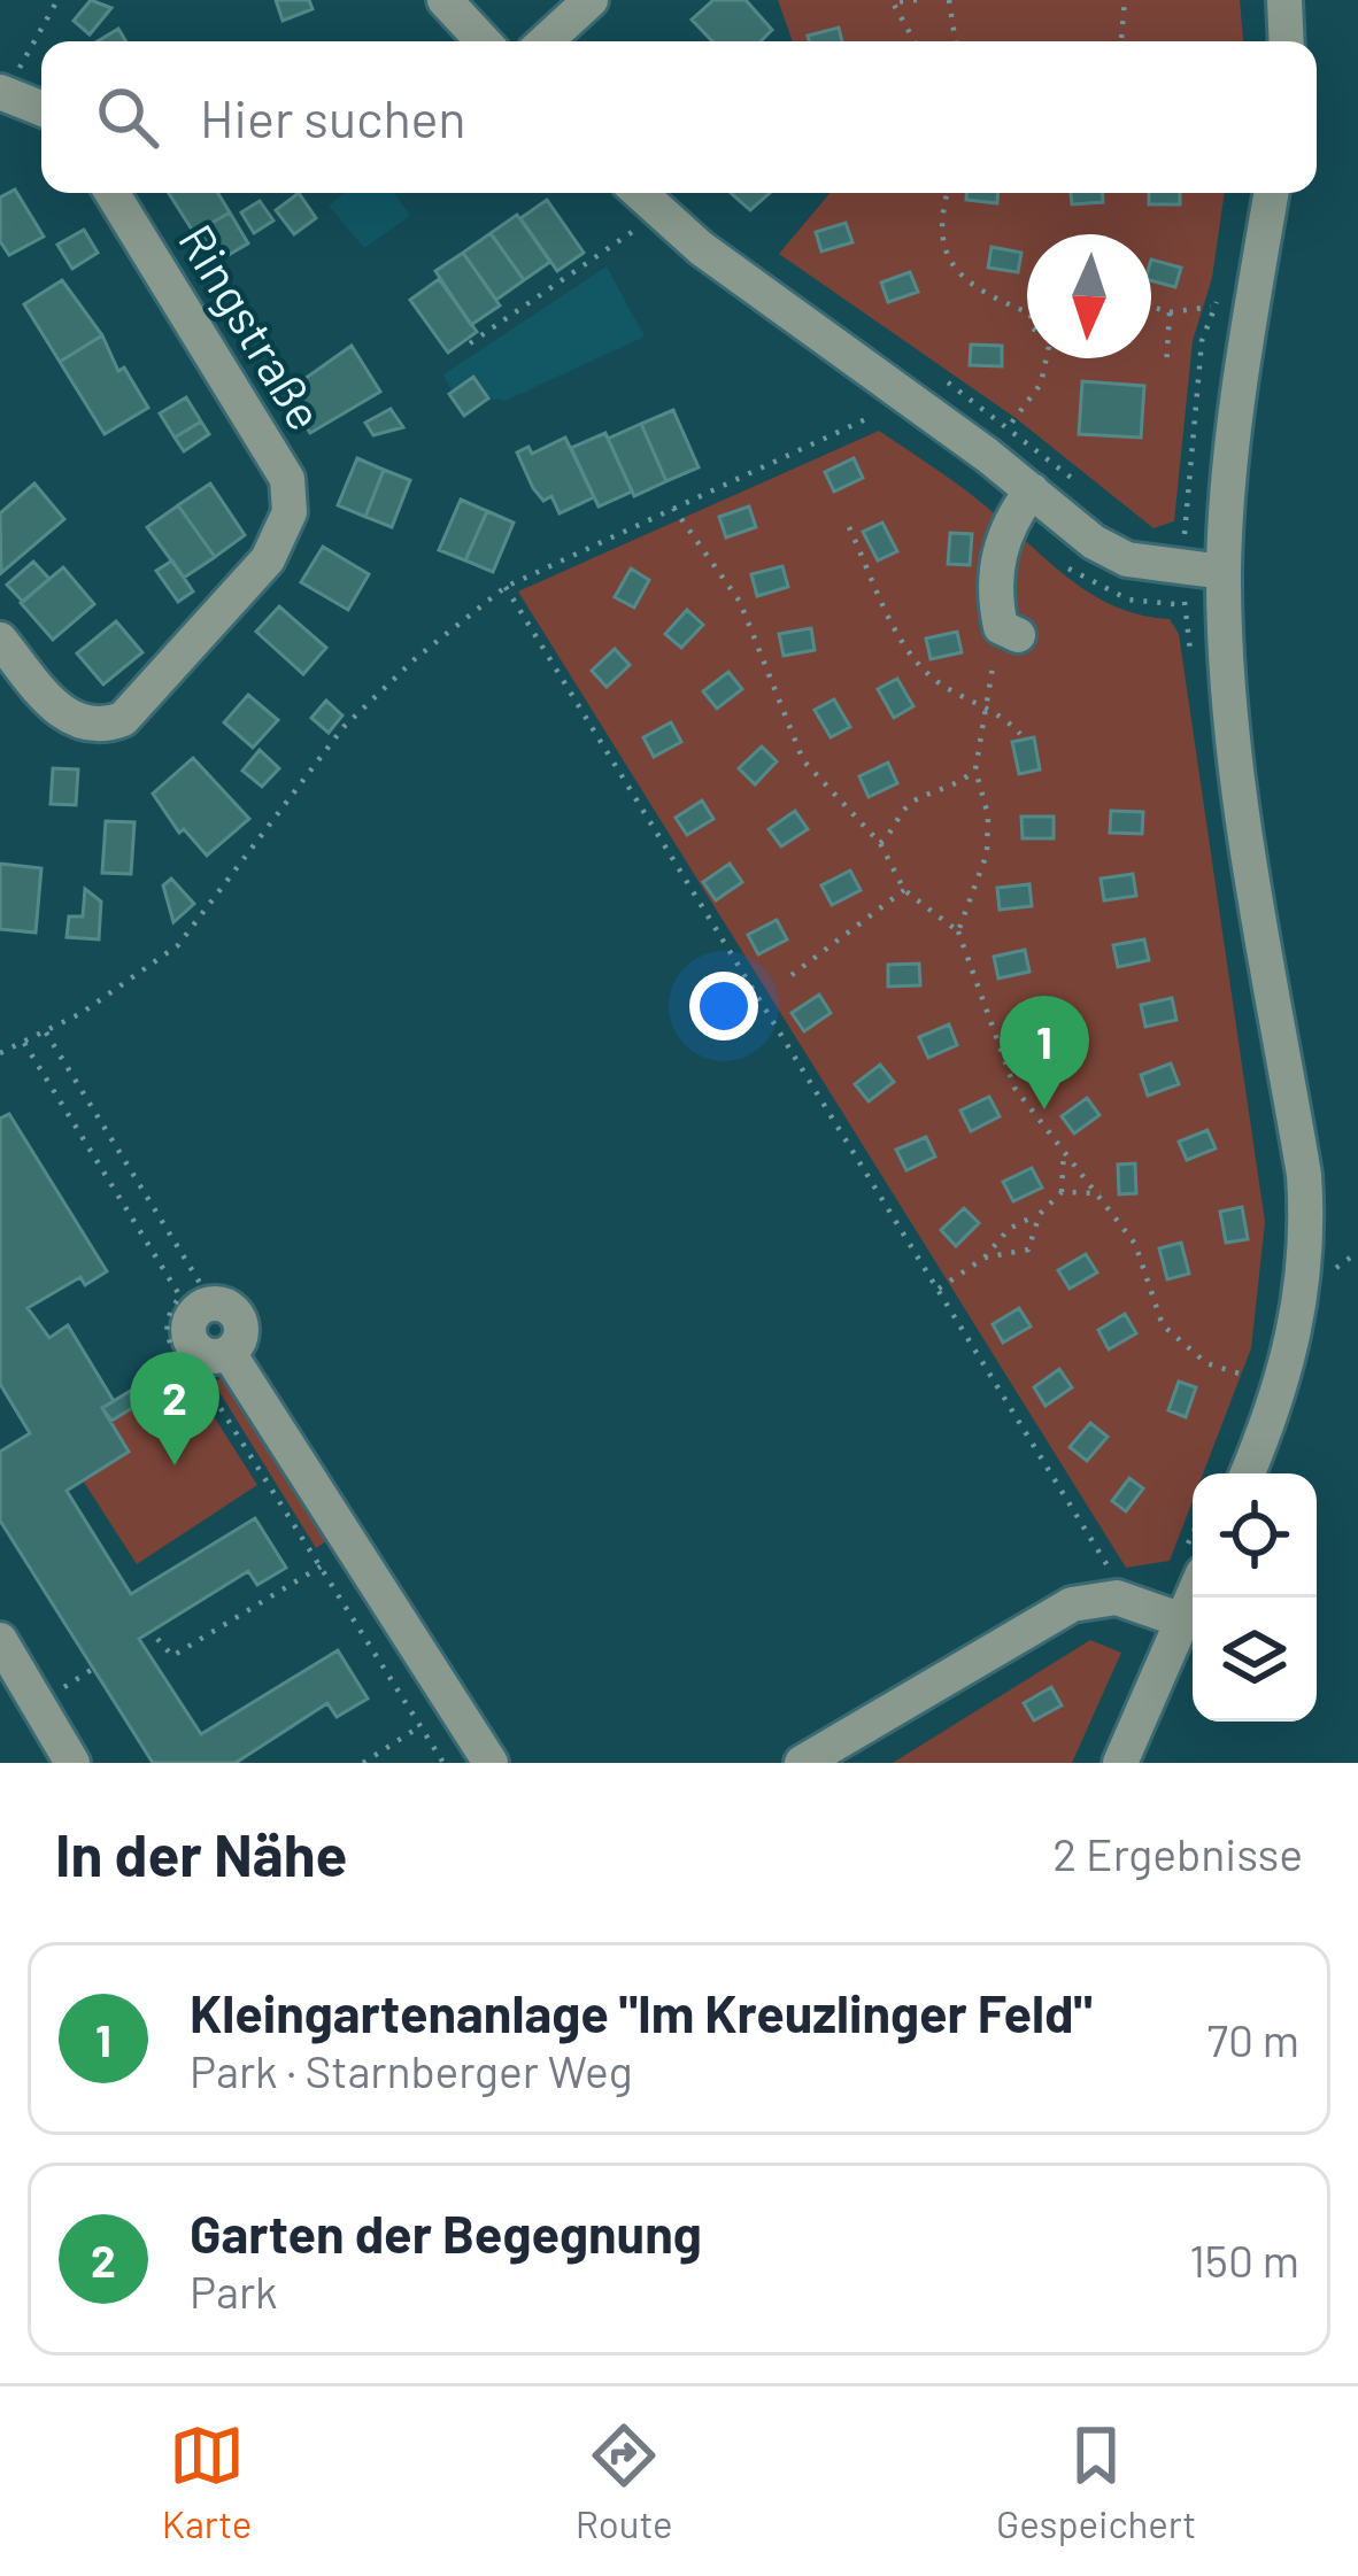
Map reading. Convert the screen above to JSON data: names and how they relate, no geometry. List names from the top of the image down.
{
  "streets": {
    "street": ["Ringstraße"]
  },
  "north": "bottom",
  "page": {
    "search": "Hier suchen",
    "pins": ["1", "2"],
    "heading": ["In der Nähe", "2 Ergebnisse"],
    "list": [
      {
        "mark": "1",
        "name": "Kleingartenanlage \"Im Kreuzlinger Feld\"",
        "note": "Park · Starnberger Weg",
        "value": "70 m"
      },
      {
        "mark": "2",
        "name": "Garten der Begegnung",
        "note": "Park",
        "value": "150 m"
      }
    ],
    "nav": ["Karte", "Route", "Gespeichert"]
  }
}
